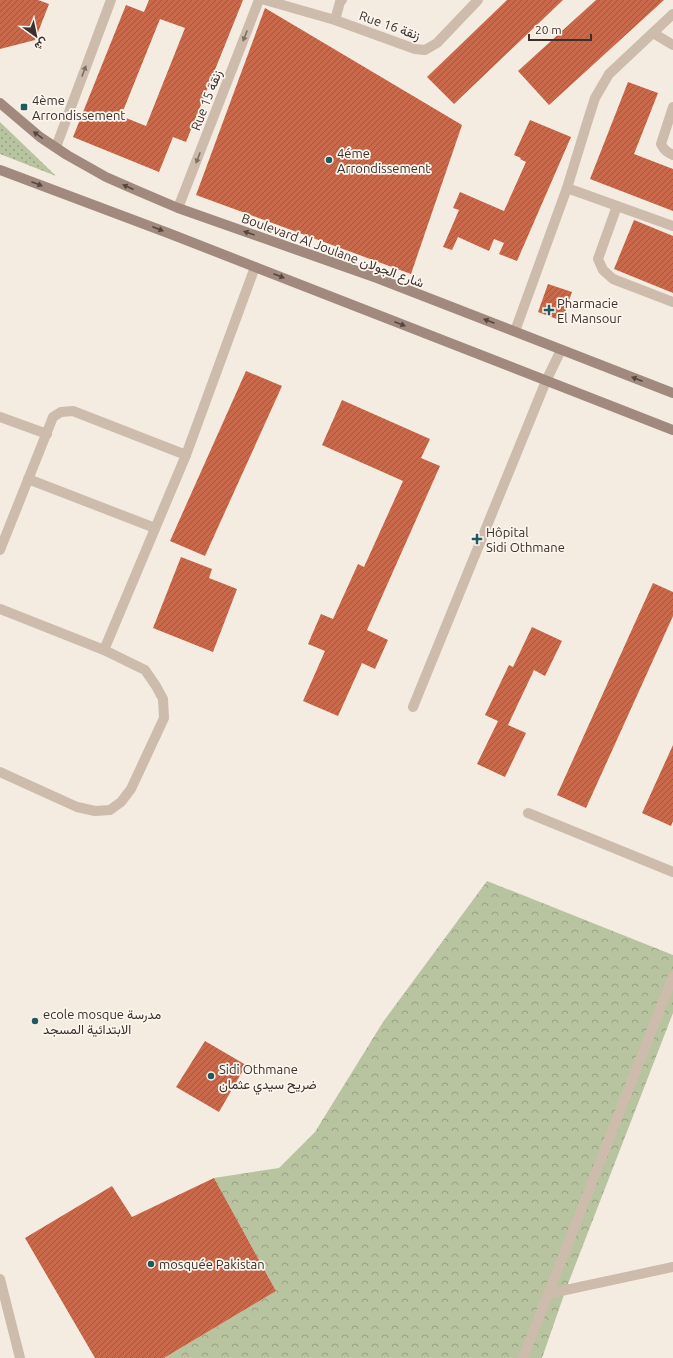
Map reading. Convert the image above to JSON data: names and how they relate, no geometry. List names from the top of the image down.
{
  "streets": {
    "main road": ["Boulevard Al Joulane شارع الجولان"],
    "street": ["Rue 16 زنقة", "Rue 15 زنقة"]
  },
  "crossings": [
    ["Rue 15 زنقة", "Boulevard Al Joulane شارع الجولان"]
  ],
  "one_way": ["Rue 15 زنقة"],
  "places": {
    "transit": ["4ème Arrondissement"],
    "other": [
      "4éme Arrondissement",
      "ecole mosque مدرسة الابتدائية المسجد",
      "Sidi Othmane ضريح سيدي عثمان",
      "mosquée Pakistan"
    ],
    "health": ["Pharmacie El Mansour", "Hôpital Sidi Othmane"]
  },
  "scale_bar": "20 m",
  "north": "bottom right"
}
